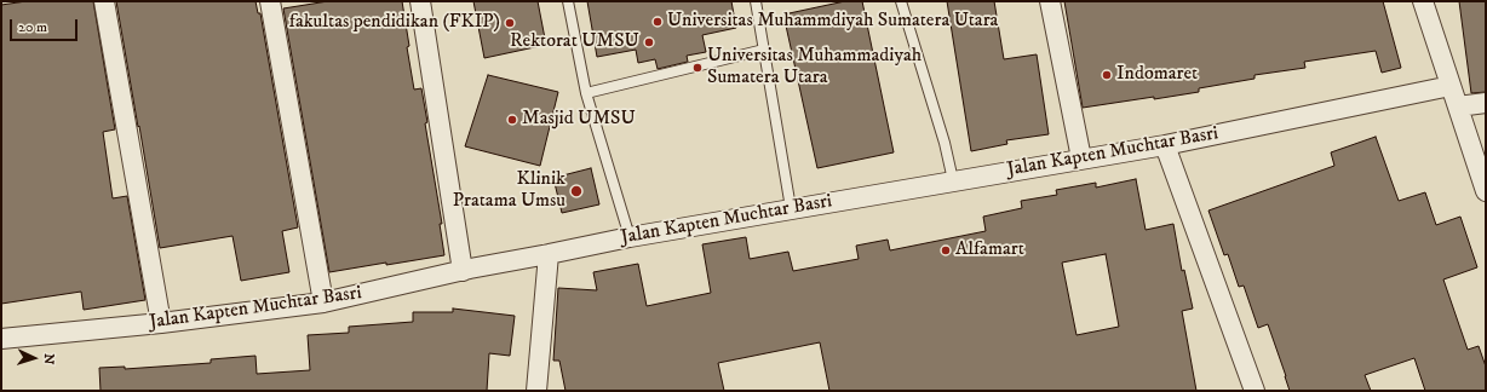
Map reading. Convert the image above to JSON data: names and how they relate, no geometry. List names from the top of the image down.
{
  "streets": {
    "street": ["Jalan Kapten Muchtar Basri"]
  },
  "places": [
    "Universitas Muhammdiyah Sumatera Utara",
    "fakultas pendidikan (FKIP)",
    "Rektorat UMSU",
    "Universitas Muhammadiyah Sumatera Utara",
    "Indomaret",
    "Masjid UMSU",
    "Klinik Pratama Umsu",
    "Alfamart"
  ],
  "scale_bar": "20 m",
  "north": "right"
}
